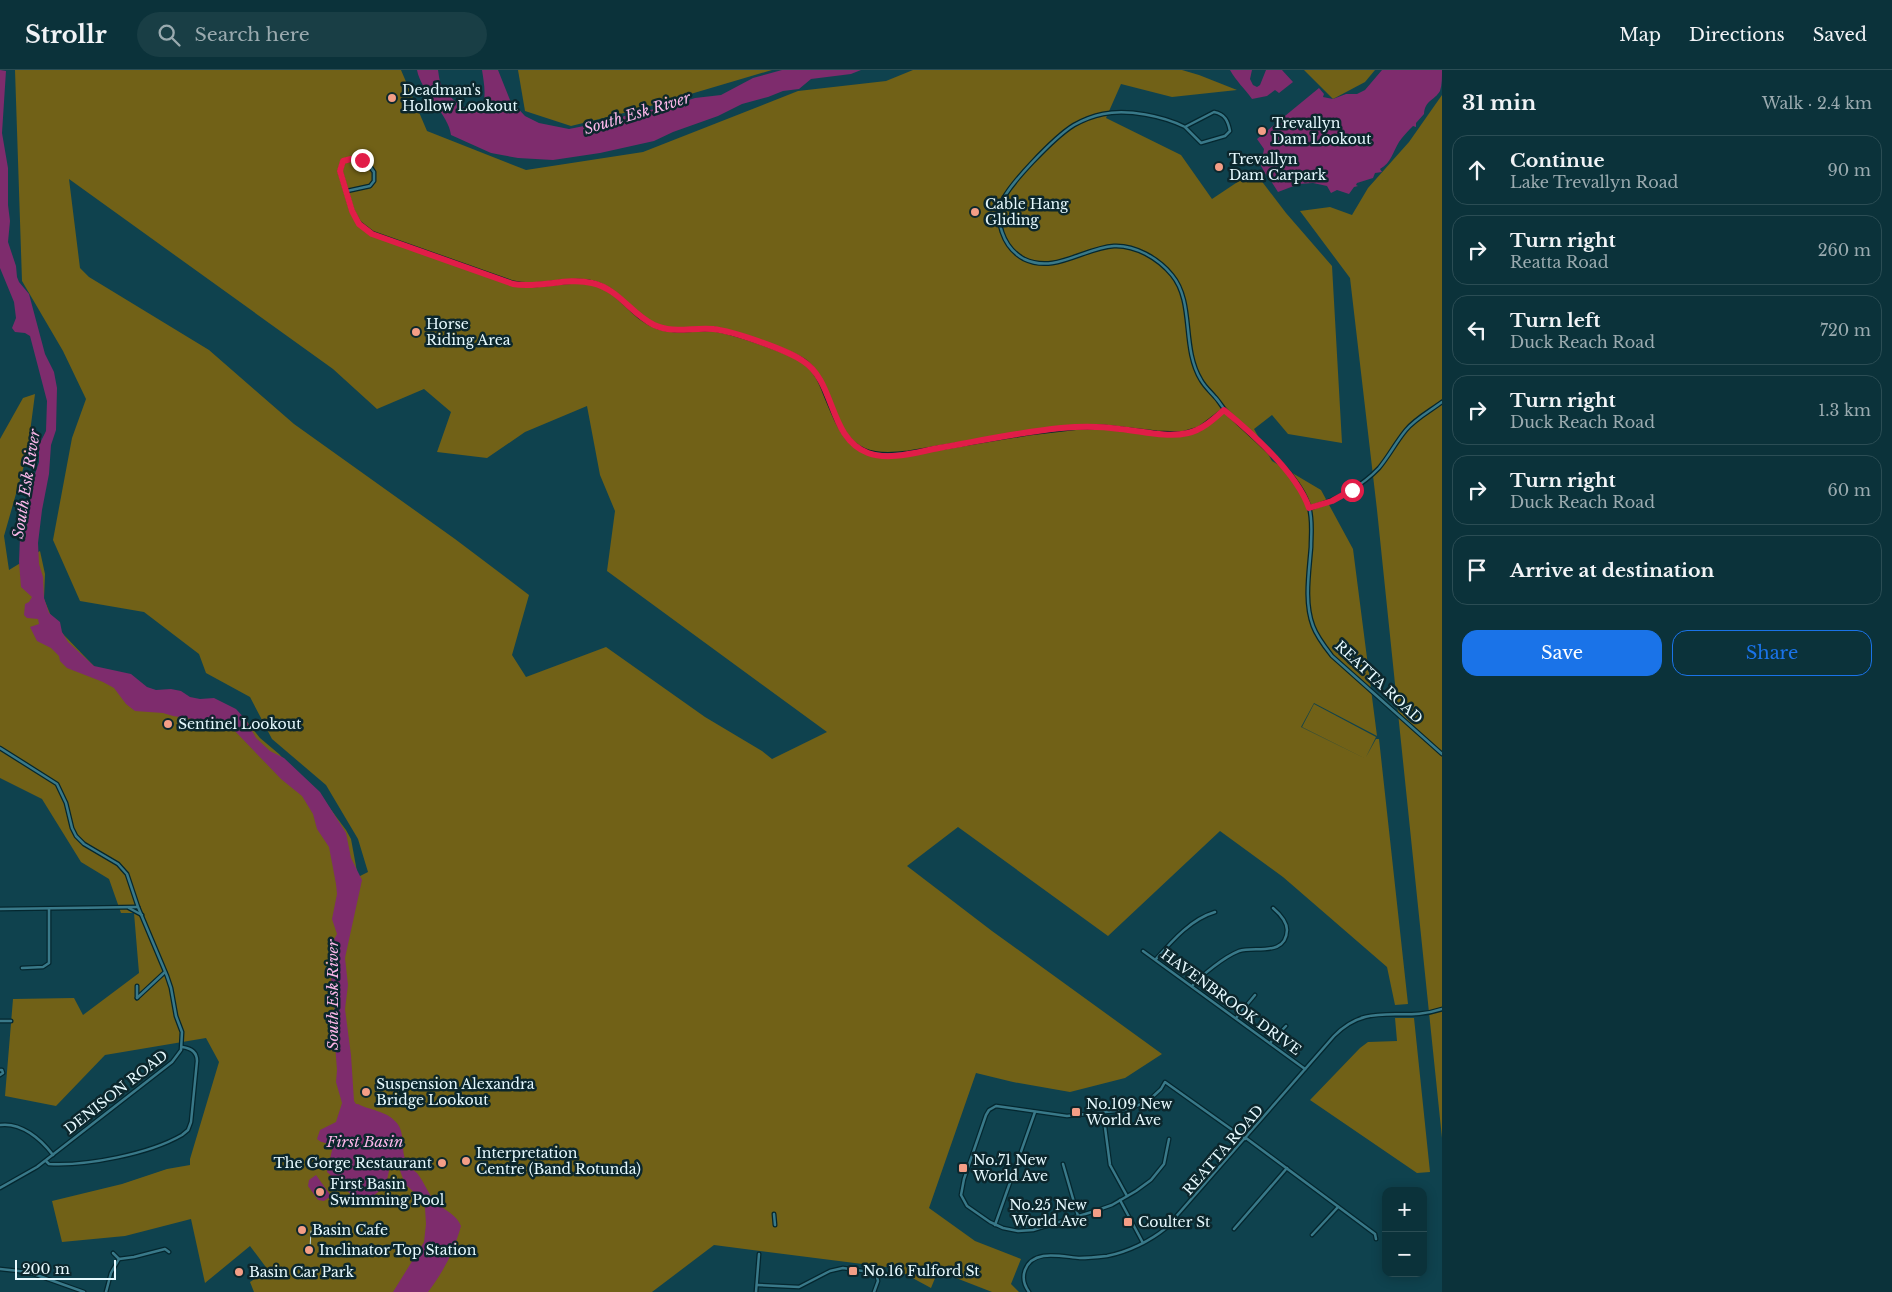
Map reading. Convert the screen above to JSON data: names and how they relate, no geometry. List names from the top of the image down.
{
  "streets": {
    "street": ["REATTA ROAD", "HAVENBROOK DRIVE", "DENISON ROAD"]
  },
  "crossings": [
    ["REATTA ROAD", "HAVENBROOK DRIVE"]
  ],
  "water": ["South Esk River", "First Basin"],
  "places": {
    "other": [
      "Deadman's Hollow Lookout",
      "Trevallyn Dam Lookout",
      "Trevallyn Dam Carpark",
      "Cable Hang Gliding",
      "Horse Riding Area",
      "Sentinel Lookout",
      "Suspension Alexandra Bridge Lookout",
      "Interpretation Centre (Band Rotunda)",
      "The Gorge Restaurant",
      "First Basin Swimming Pool",
      "Basin Cafe",
      "Inclinator Top Station",
      "Basin Car Park"
    ],
    "transit": [
      "No.109 New World Ave",
      "No.71 New World Ave",
      "No.25 New World Ave",
      "Coulter St",
      "No.16 Fulford St"
    ]
  },
  "scale_bar": "200 m",
  "page": {
    "header": "Strollr",
    "search": "Search here",
    "nav": ["Map", "Directions", "Saved"],
    "heading": ["31 min", "Walk · 2.4 km"],
    "list": [
      ["Continue", "Lake Trevallyn Road", "90 m"],
      ["Turn right", "Reatta Road", "260 m"],
      ["Turn left", "Duck Reach Road", "720 m"],
      ["Turn right", "Duck Reach Road", "1.3 km"],
      ["Turn right", "Duck Reach Road", "60 m"],
      "Arrive at destination"
    ],
    "buttons": ["Save", "Share"],
    "map_buttons": ["+", "−"],
    "scale": "200 m"
  }
}
